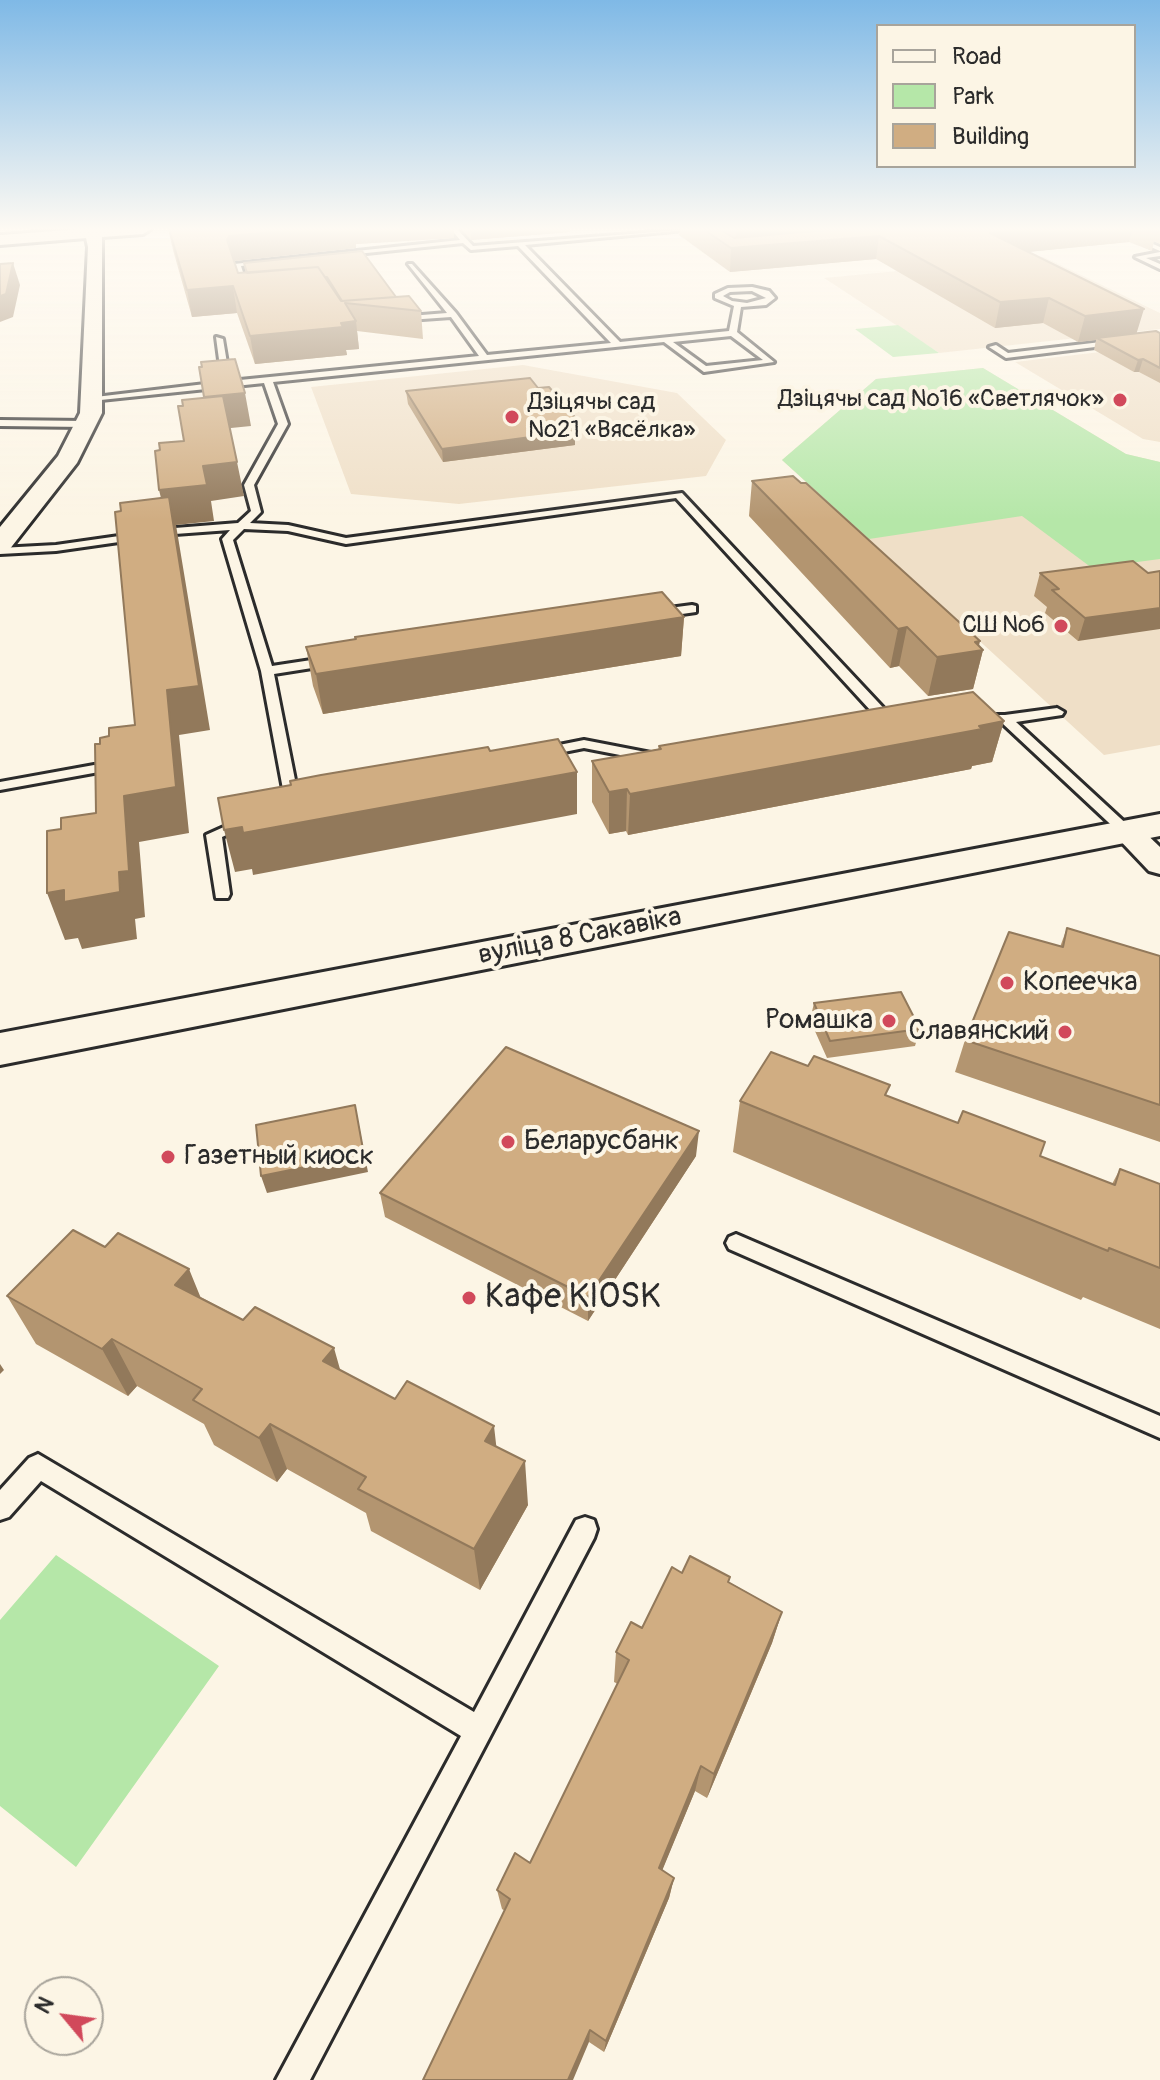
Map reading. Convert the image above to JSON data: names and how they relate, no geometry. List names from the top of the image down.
{
  "streets": {
    "main road": ["вуліца 8 Сакавіка"]
  },
  "places": [
    "Дзіцячы сад №16 «Светлячок»",
    "Дзіцячы сад №21 «Вясёлка»",
    "СШ №6",
    "Копеечка",
    "Ромашка",
    "Славянский",
    "Беларусбанк",
    "Газетный киоск",
    "Кафе KIOSK"
  ],
  "legend": ["Road", "Park", "Building"],
  "north": "top left"
}
